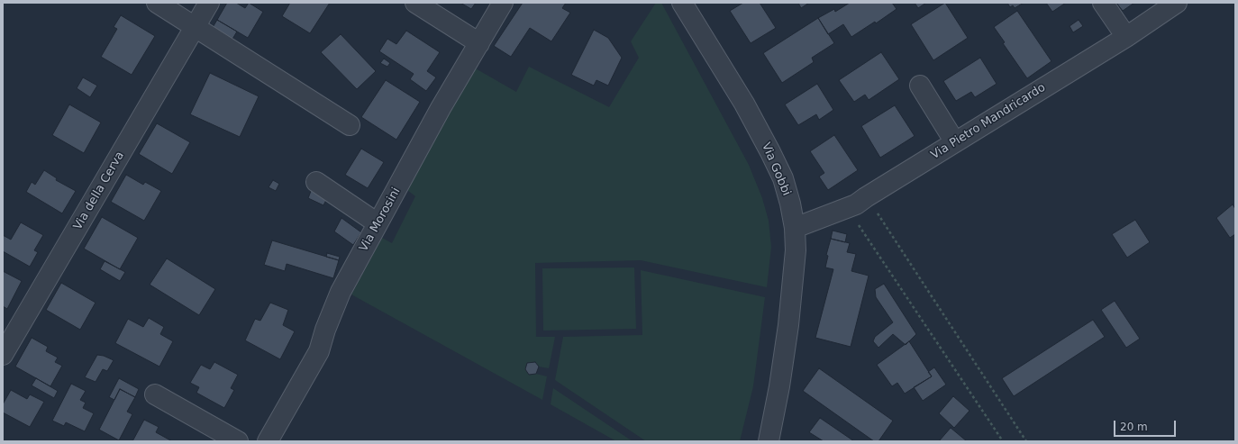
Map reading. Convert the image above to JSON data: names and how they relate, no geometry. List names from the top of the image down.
{
  "streets": {
    "street": [
      "Via Pietro Mandricardo",
      "Via Gobbi",
      "Via della Cerva",
      "Via Morosini"
    ]
  },
  "crossings": [
    ["Via Pietro Mandricardo", "Via Gobbi"]
  ],
  "scale_bar": "20 m"
}
